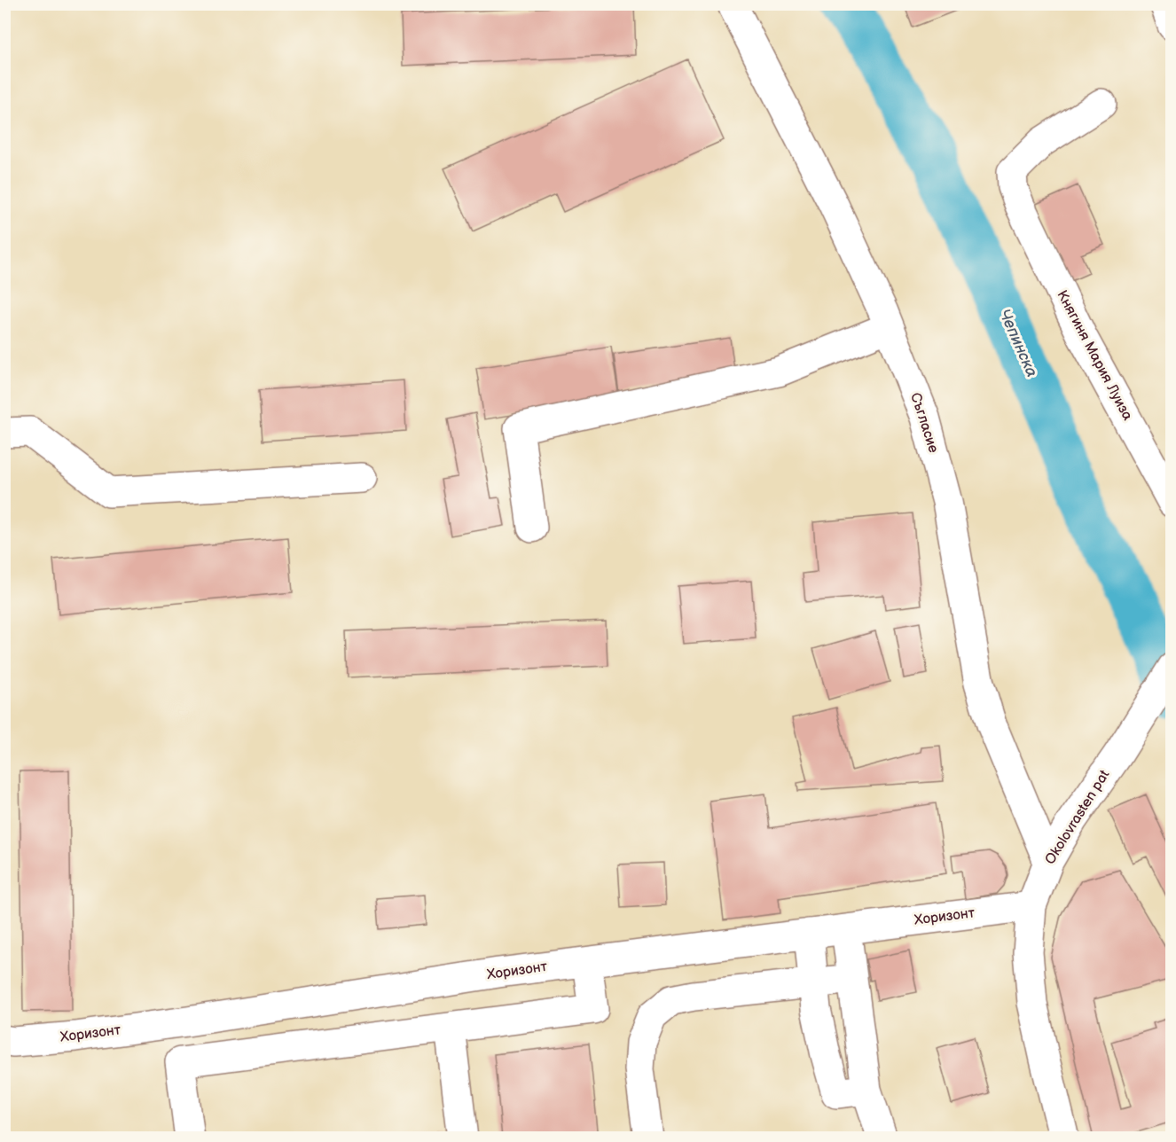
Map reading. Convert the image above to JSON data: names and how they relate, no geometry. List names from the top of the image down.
{
  "streets": {
    "street": [
      "Княгиня Мария Луиза",
      "Съгласие",
      "Okolovrasten pat",
      "Хоризонт"
    ]
  },
  "crossings": [
    ["Съгласие", "Okolovrasten pat"],
    ["Okolovrasten pat", "Хоризонт"]
  ],
  "water": ["Чепинска"]
}
